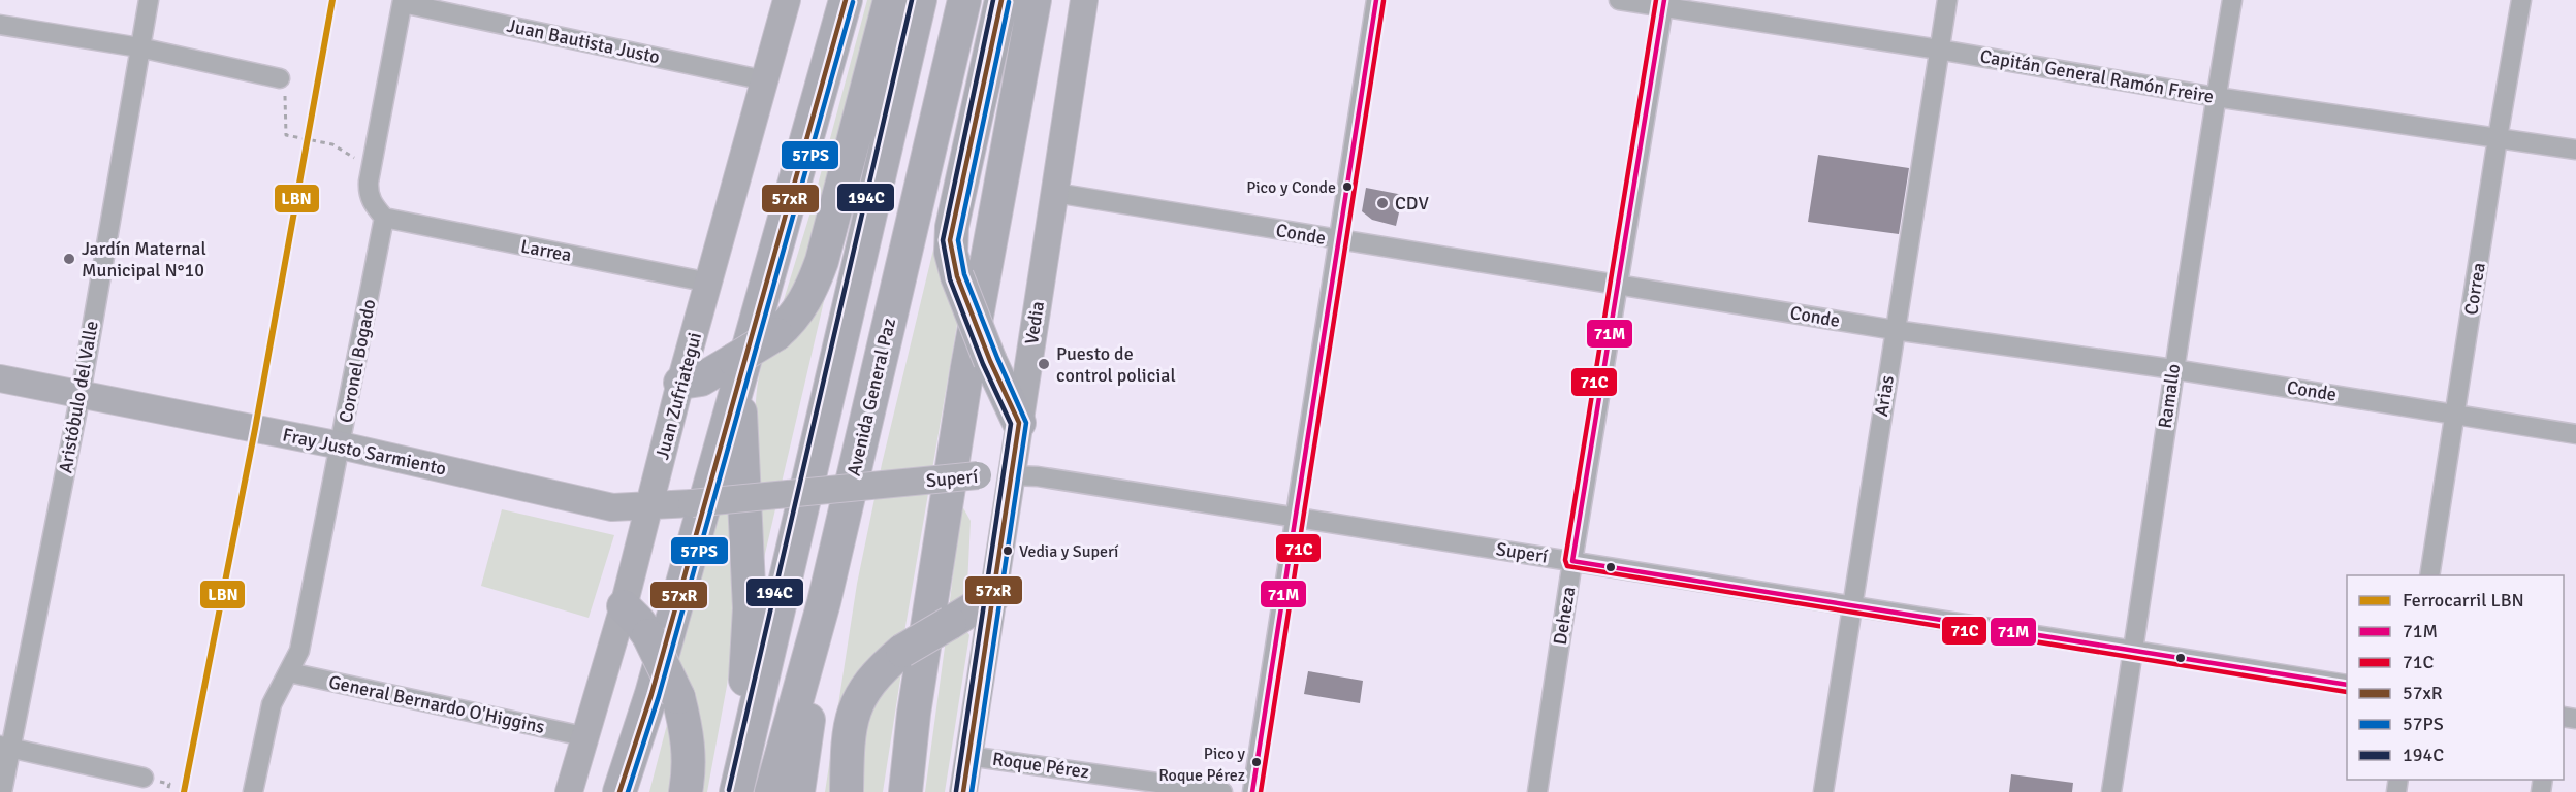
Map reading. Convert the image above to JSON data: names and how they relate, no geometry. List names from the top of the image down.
{
  "streets": {
    "highway": ["Avenida General Paz"],
    "street": [
      "Juan Bautista Justo",
      "Capitán General Ramón Freire",
      "Conde",
      "Larrea",
      "Correa",
      "Vedia",
      "Coronel Bogado",
      "Juan Zufriategui",
      "Arias",
      "Ramallo",
      "Aristóbulo del Valle",
      "Fray Justo Sarmiento",
      "Superí",
      "Deheza",
      "General Bernardo O'Higgins",
      "Roque Pérez"
    ]
  },
  "crossings": [
    ["Juan Bautista Justo", "Juan Zufriategui"],
    ["Capitán General Ramón Freire", "Correa"],
    ["Capitán General Ramón Freire", "Arias"],
    ["Capitán General Ramón Freire", "Ramallo"],
    ["Capitán General Ramón Freire", "Deheza"],
    ["Conde", "Correa"],
    ["Conde", "Vedia"],
    ["Conde", "Arias"],
    ["Conde", "Ramallo"],
    ["Conde", "Deheza"],
    ["Larrea", "Coronel Bogado"],
    ["Larrea", "Juan Zufriategui"],
    ["Vedia", "Superí"],
    ["Vedia", "Roque Pérez"],
    ["Coronel Bogado", "Fray Justo Sarmiento"],
    ["Coronel Bogado", "General Bernardo O'Higgins"],
    ["Juan Zufriategui", "Fray Justo Sarmiento"],
    ["Juan Zufriategui", "General Bernardo O'Higgins"],
    ["Arias", "Superí"],
    ["Ramallo", "Superí"],
    ["Aristóbulo del Valle", "Fray Justo Sarmiento"],
    ["Fray Justo Sarmiento", "Superí"],
    ["Superí", "Deheza"]
  ],
  "places": [
    "Pico y Conde",
    "CDV",
    "Jardín Maternal Municipal N°10",
    "Puesto de control policial",
    "Vedia y Superí",
    "Pico y Roque Pérez"
  ],
  "lines": [
    "rail line LBN",
    "transit line 71M",
    "transit line 71C",
    "transit line 57xR",
    "transit line 194C",
    "transit line 57PS"
  ],
  "legend": [
    "Ferrocarril LBN",
    "71M",
    "71C",
    "57xR",
    "57PS",
    "194C"
  ]
}
